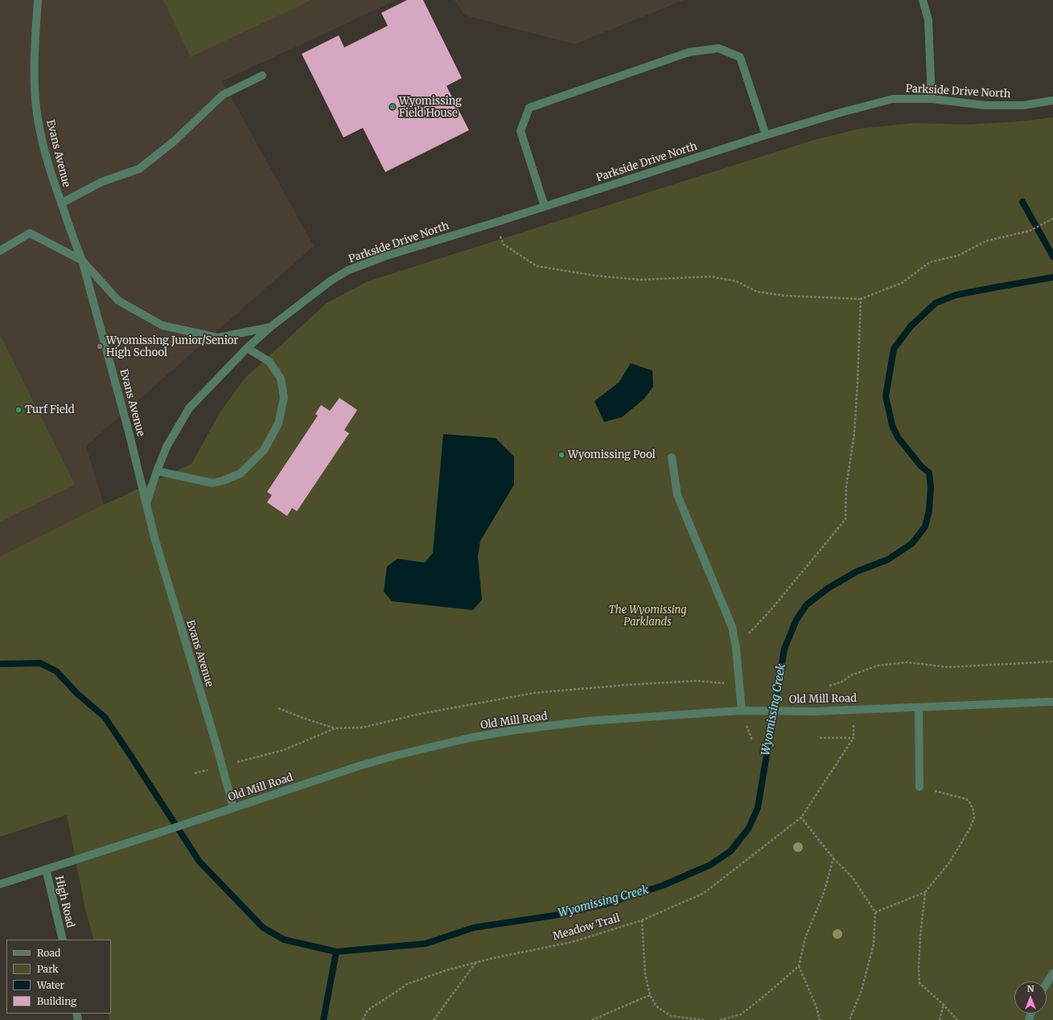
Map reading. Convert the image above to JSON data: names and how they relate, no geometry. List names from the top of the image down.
{
  "streets": {
    "street": [
      "Parkside Drive North",
      "Evans Avenue",
      "Old Mill Road",
      "High Road"
    ],
    "path": ["Meadow Trail"]
  },
  "crossings": [
    ["Parkside Drive North", "Evans Avenue"],
    ["Evans Avenue", "Old Mill Road"],
    ["Old Mill Road", "High Road"]
  ],
  "water": ["Wyomissing Creek"],
  "parks": ["The Wyomissing Parklands"],
  "places": [
    "Wyomissing Field House",
    "Wyomissing Junior/Senior High School",
    "Turf Field",
    "Wyomissing Pool"
  ],
  "legend": [
    "Road",
    "Park",
    "Water",
    "Building"
  ],
  "north": "top"
}
